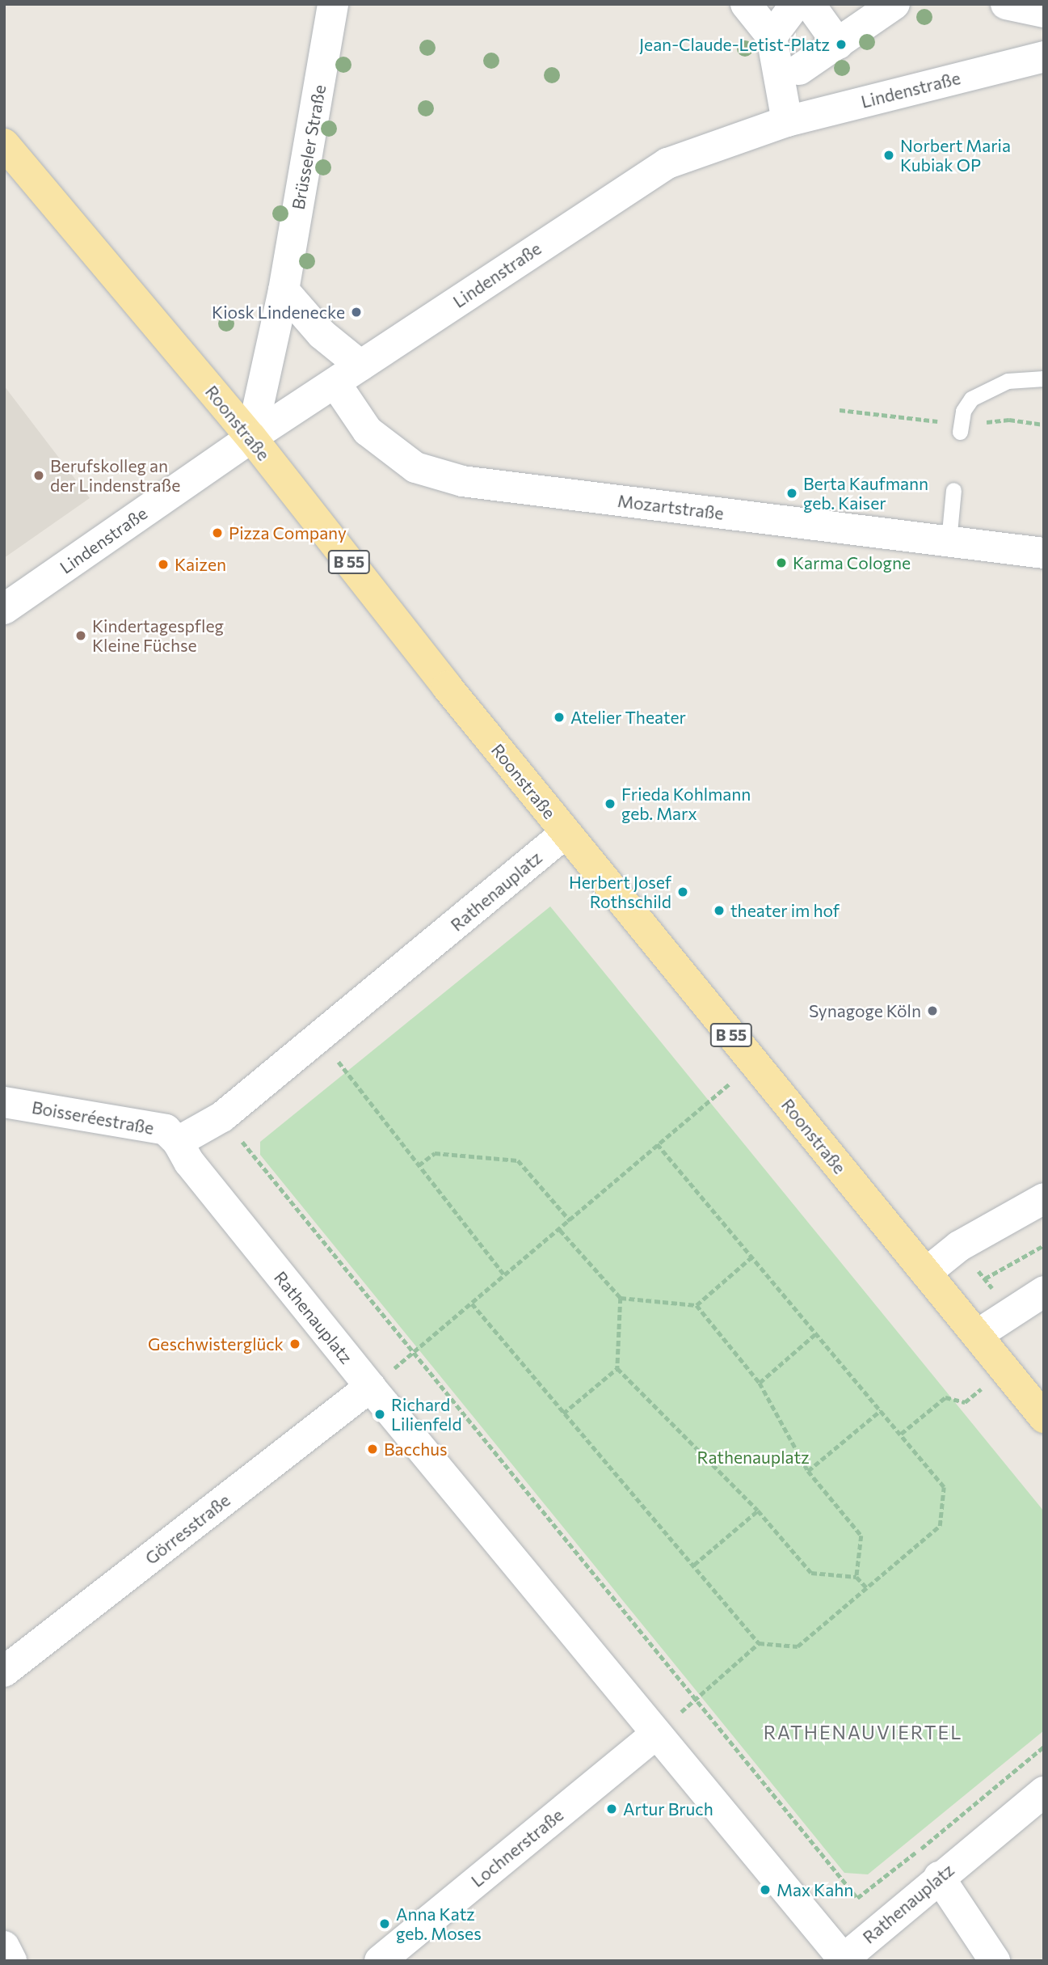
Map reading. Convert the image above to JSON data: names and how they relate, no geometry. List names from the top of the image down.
{
  "streets": {
    "main road": ["Roonstraße", "B 55"],
    "street": [
      "Lindenstraße",
      "Brüsseler Straße",
      "Mozartstraße",
      "Rathenauplatz",
      "Boisseréestraße",
      "Görresstraße",
      "Lochnerstraße"
    ]
  },
  "crossings": [
    ["Lindenstraße", "Brüsseler Straße"],
    ["Lindenstraße", "Roonstraße"],
    ["Lindenstraße", "Mozartstraße"],
    ["Brüsseler Straße", "Roonstraße"],
    ["Roonstraße", "Rathenauplatz"],
    ["Rathenauplatz", "Boisseréestraße"],
    ["Rathenauplatz", "Görresstraße"],
    ["Rathenauplatz", "Lochnerstraße"]
  ],
  "districts": ["RATHENAUVIERTEL"],
  "parks": ["Rathenauplatz"],
  "places": [
    "Jean-Claude-Letist-Platz",
    "Norbert Maria Kubiak OP",
    "Kiosk Lindenecke",
    "Berufskolleg an der Lindenstraße",
    "Berta Kaufmann geb. Kaiser",
    "Pizza Company",
    "Karma Cologne",
    "Kaizen",
    "Kindertagespfleg Kleine Füchse",
    "Atelier Theater",
    "Frieda Kohlmann geb. Marx",
    "Herbert Josef Rothschild",
    "theater im hof",
    "Synagoge Köln",
    "Geschwisterglück",
    "Richard Lilienfeld",
    "Bacchus",
    "Artur Bruch",
    "Max Kahn",
    "Anna Katz geb. Moses"
  ]
}
